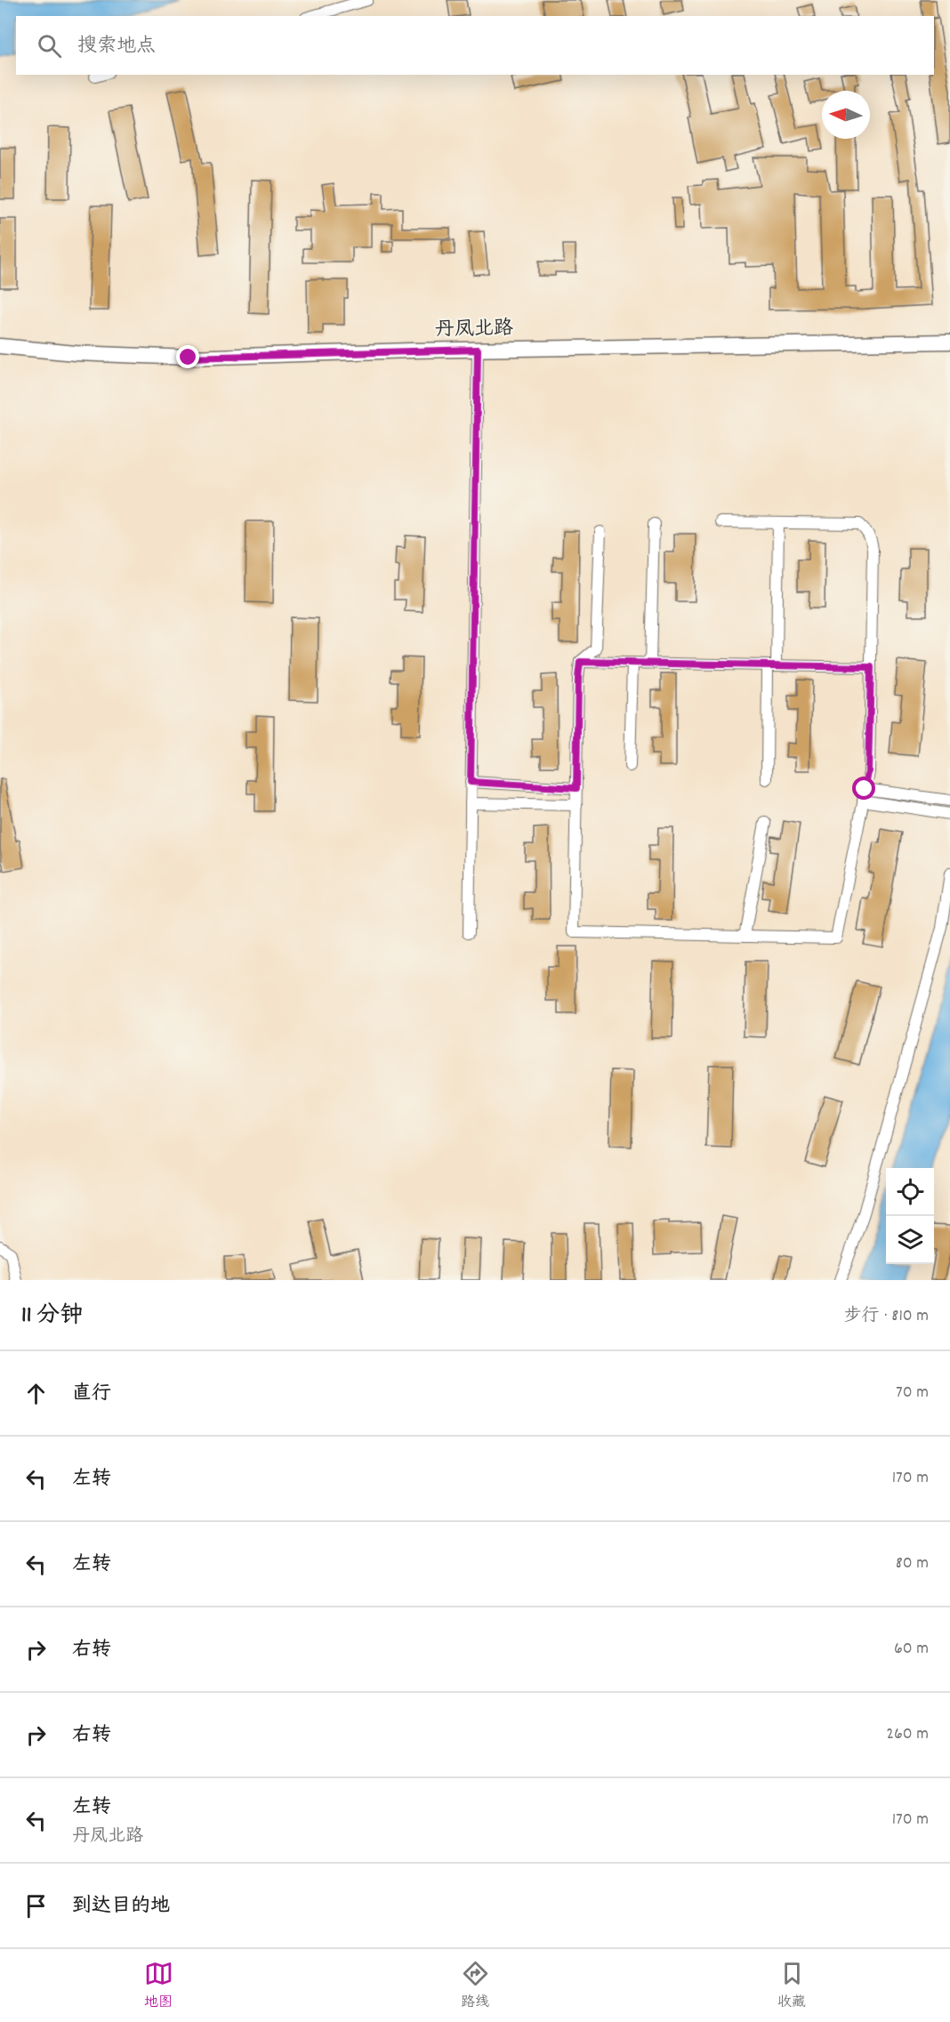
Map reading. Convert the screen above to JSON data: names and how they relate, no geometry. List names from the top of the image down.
{
  "streets": {
    "main road": ["丹凤北路"]
  },
  "north": "left",
  "page": {
    "search": "搜索地点",
    "heading": ["11 分钟", "步行 · 810 m"],
    "list": [
      ["直行", "70 m"],
      ["左转", "170 m"],
      ["左转", "80 m"],
      ["右转", "60 m"],
      ["右转", "260 m"],
      ["左转", "丹凤北路", "170 m"],
      "到达目的地"
    ],
    "nav": ["地图", "路线", "收藏"]
  }
}
